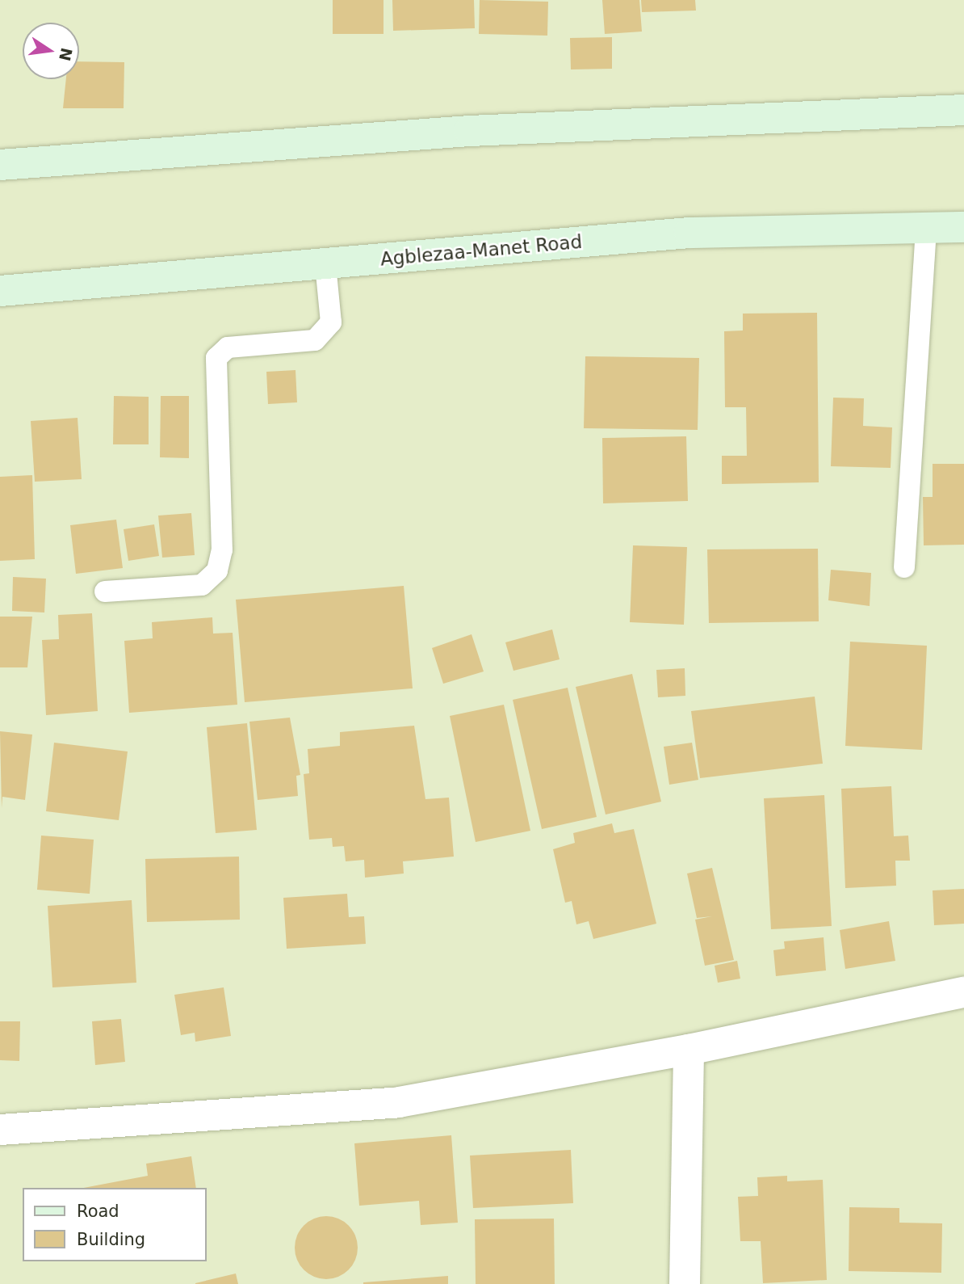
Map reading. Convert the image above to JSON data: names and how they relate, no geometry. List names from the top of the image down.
{
  "streets": {
    "main road": ["Agblezaa-Manet Road"]
  },
  "legend": ["Road", "Building"],
  "north": "right"
}
